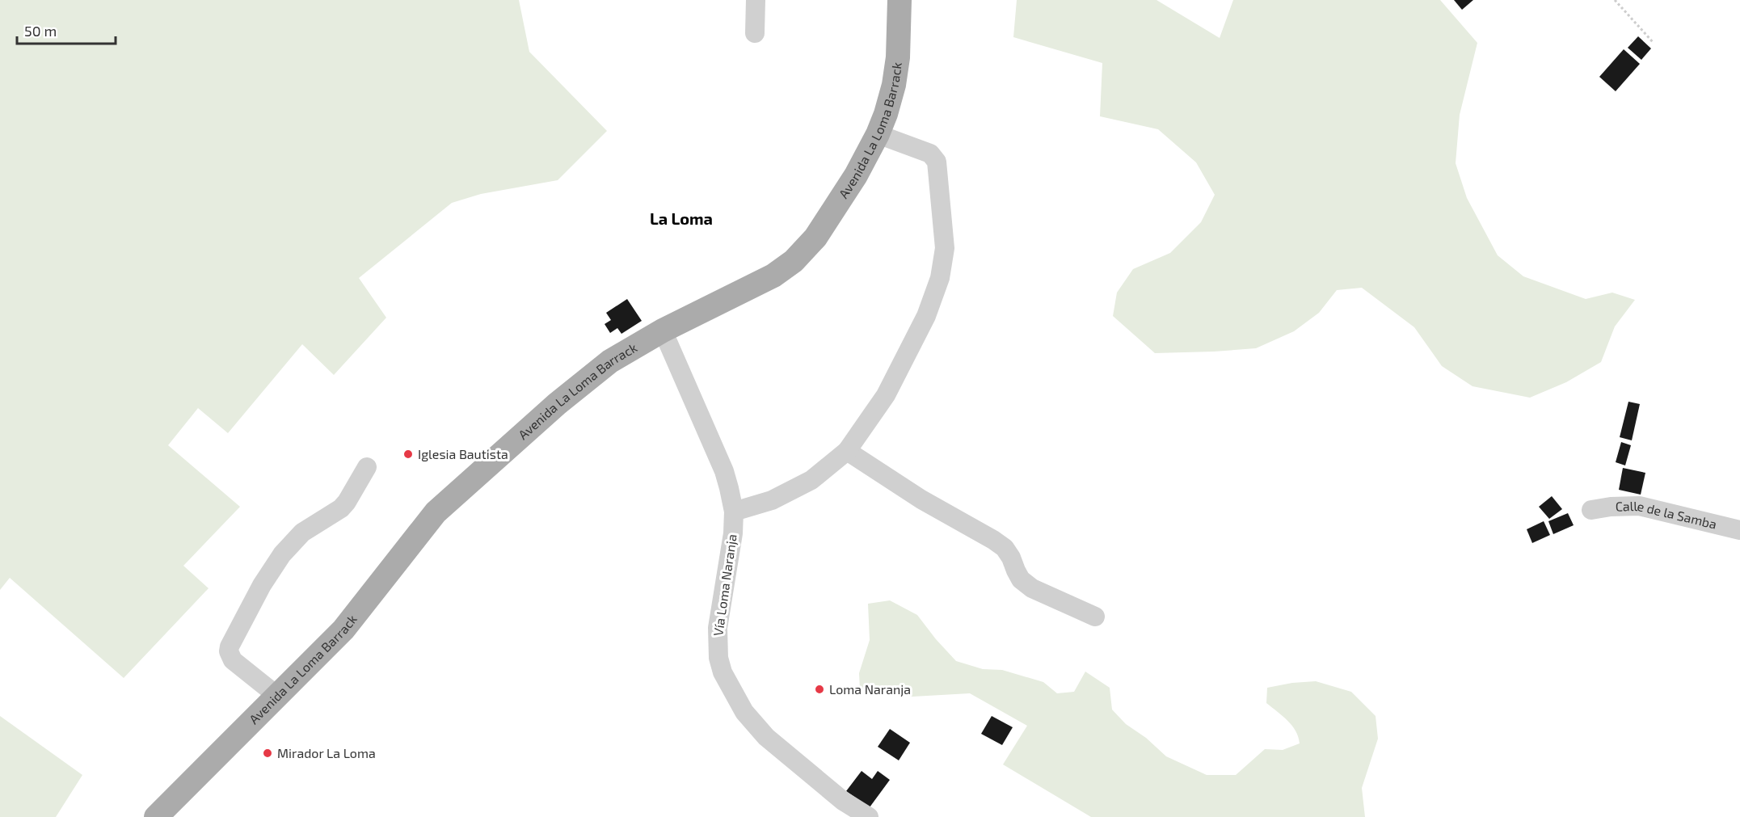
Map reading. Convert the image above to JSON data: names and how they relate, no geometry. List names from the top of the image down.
{
  "streets": {
    "main road": ["Avenida La Loma Barrack"],
    "street": ["Calle de la Samba", "Vía Loma Naranja"]
  },
  "crossings": [
    ["Avenida La Loma Barrack", "Vía Loma Naranja"]
  ],
  "districts": ["La Loma"],
  "places": ["Iglesia Bautista", "Loma Naranja", "Mirador La Loma"],
  "scale_bar": "50 m"
}
